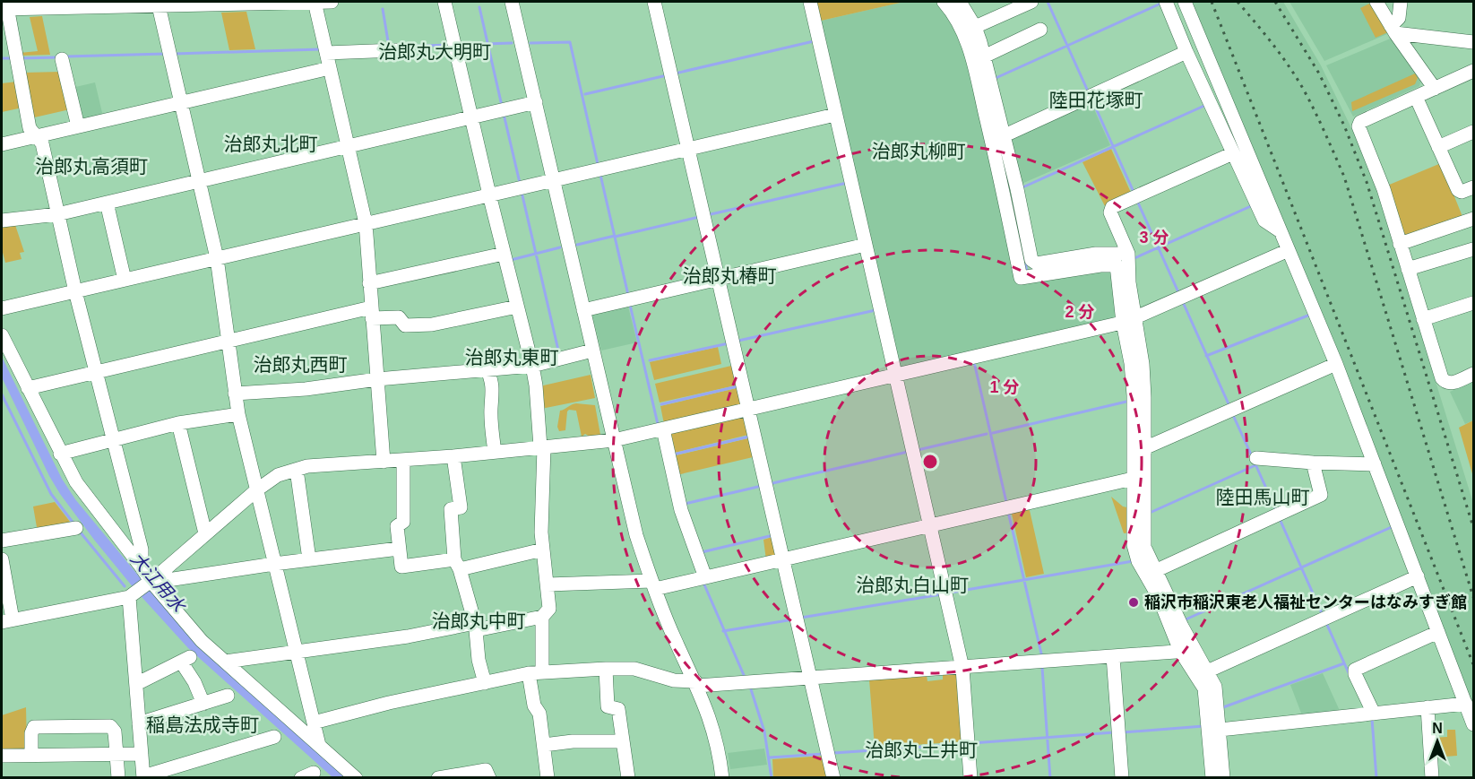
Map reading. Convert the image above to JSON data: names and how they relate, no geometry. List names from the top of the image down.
{
  "districts": [
    "治郎丸大明町",
    "陸田花塚町",
    "治郎丸北町",
    "治郎丸柳町",
    "治郎丸高須町",
    "治郎丸椿町",
    "治郎丸東町",
    "治郎丸西町",
    "陸田馬山町",
    "治郎丸白山町",
    "治郎丸中町",
    "稲島法成寺町",
    "治郎丸土井町"
  ],
  "water": ["大江用水"],
  "places": ["稲沢市稲沢東老人福祉センターはなみすぎ館"],
  "north": "top",
  "rings": ["3 分", "2 分", "1 分"]
}
